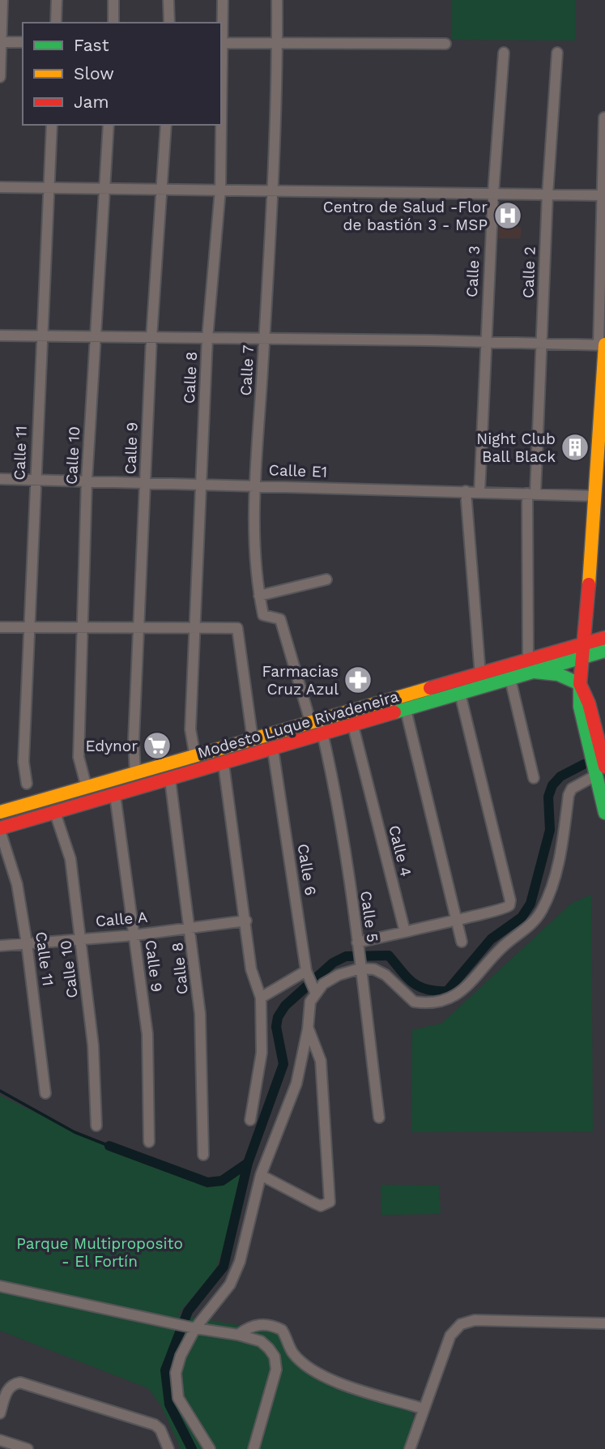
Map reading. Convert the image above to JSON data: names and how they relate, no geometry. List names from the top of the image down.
{
  "streets": {
    "main road": ["Modesto Luque Rivadeneira"],
    "street": [
      "Calle 3",
      "Calle 2",
      "Calle 7",
      "Calle 8",
      "Calle 9",
      "Calle 11",
      "Calle 10",
      "Calle E1",
      "Calle 4",
      "Calle 6",
      "Calle 5",
      "Calle A"
    ]
  },
  "crossings": [
    ["Calle 3", "Calle E1"],
    ["Calle 2", "Calle E1"],
    ["Calle 2", "Modesto Luque Rivadeneira"],
    ["Calle 7", "Calle E1"],
    ["Calle 7", "Modesto Luque Rivadeneira"],
    ["Calle 7", "Calle 5"],
    ["Calle 8", "Calle E1"],
    ["Calle 8", "Modesto Luque Rivadeneira"],
    ["Calle 8", "Calle A"],
    ["Calle 9", "Calle E1"],
    ["Calle 9", "Modesto Luque Rivadeneira"],
    ["Calle 9", "Calle A"],
    ["Calle 11", "Calle E1"],
    ["Calle 11", "Modesto Luque Rivadeneira"],
    ["Calle 11", "Calle A"],
    ["Calle 10", "Calle E1"],
    ["Calle 10", "Modesto Luque Rivadeneira"],
    ["Calle 10", "Calle A"],
    ["Modesto Luque Rivadeneira", "Calle 4"],
    ["Modesto Luque Rivadeneira", "Calle 6"],
    ["Modesto Luque Rivadeneira", "Calle 5"]
  ],
  "parks": ["Parque Multiproposito - El Fortín"],
  "places": {
    "hospital": ["Centro de Salud -Flor de bastión 3 - MSP"],
    "building": ["Night Club Ball Black"],
    "pharmacy": ["Farmacias Cruz Azul"],
    "supermarket": ["Edynor"]
  },
  "legend": ["Fast", "Slow", "Jam"]
}
